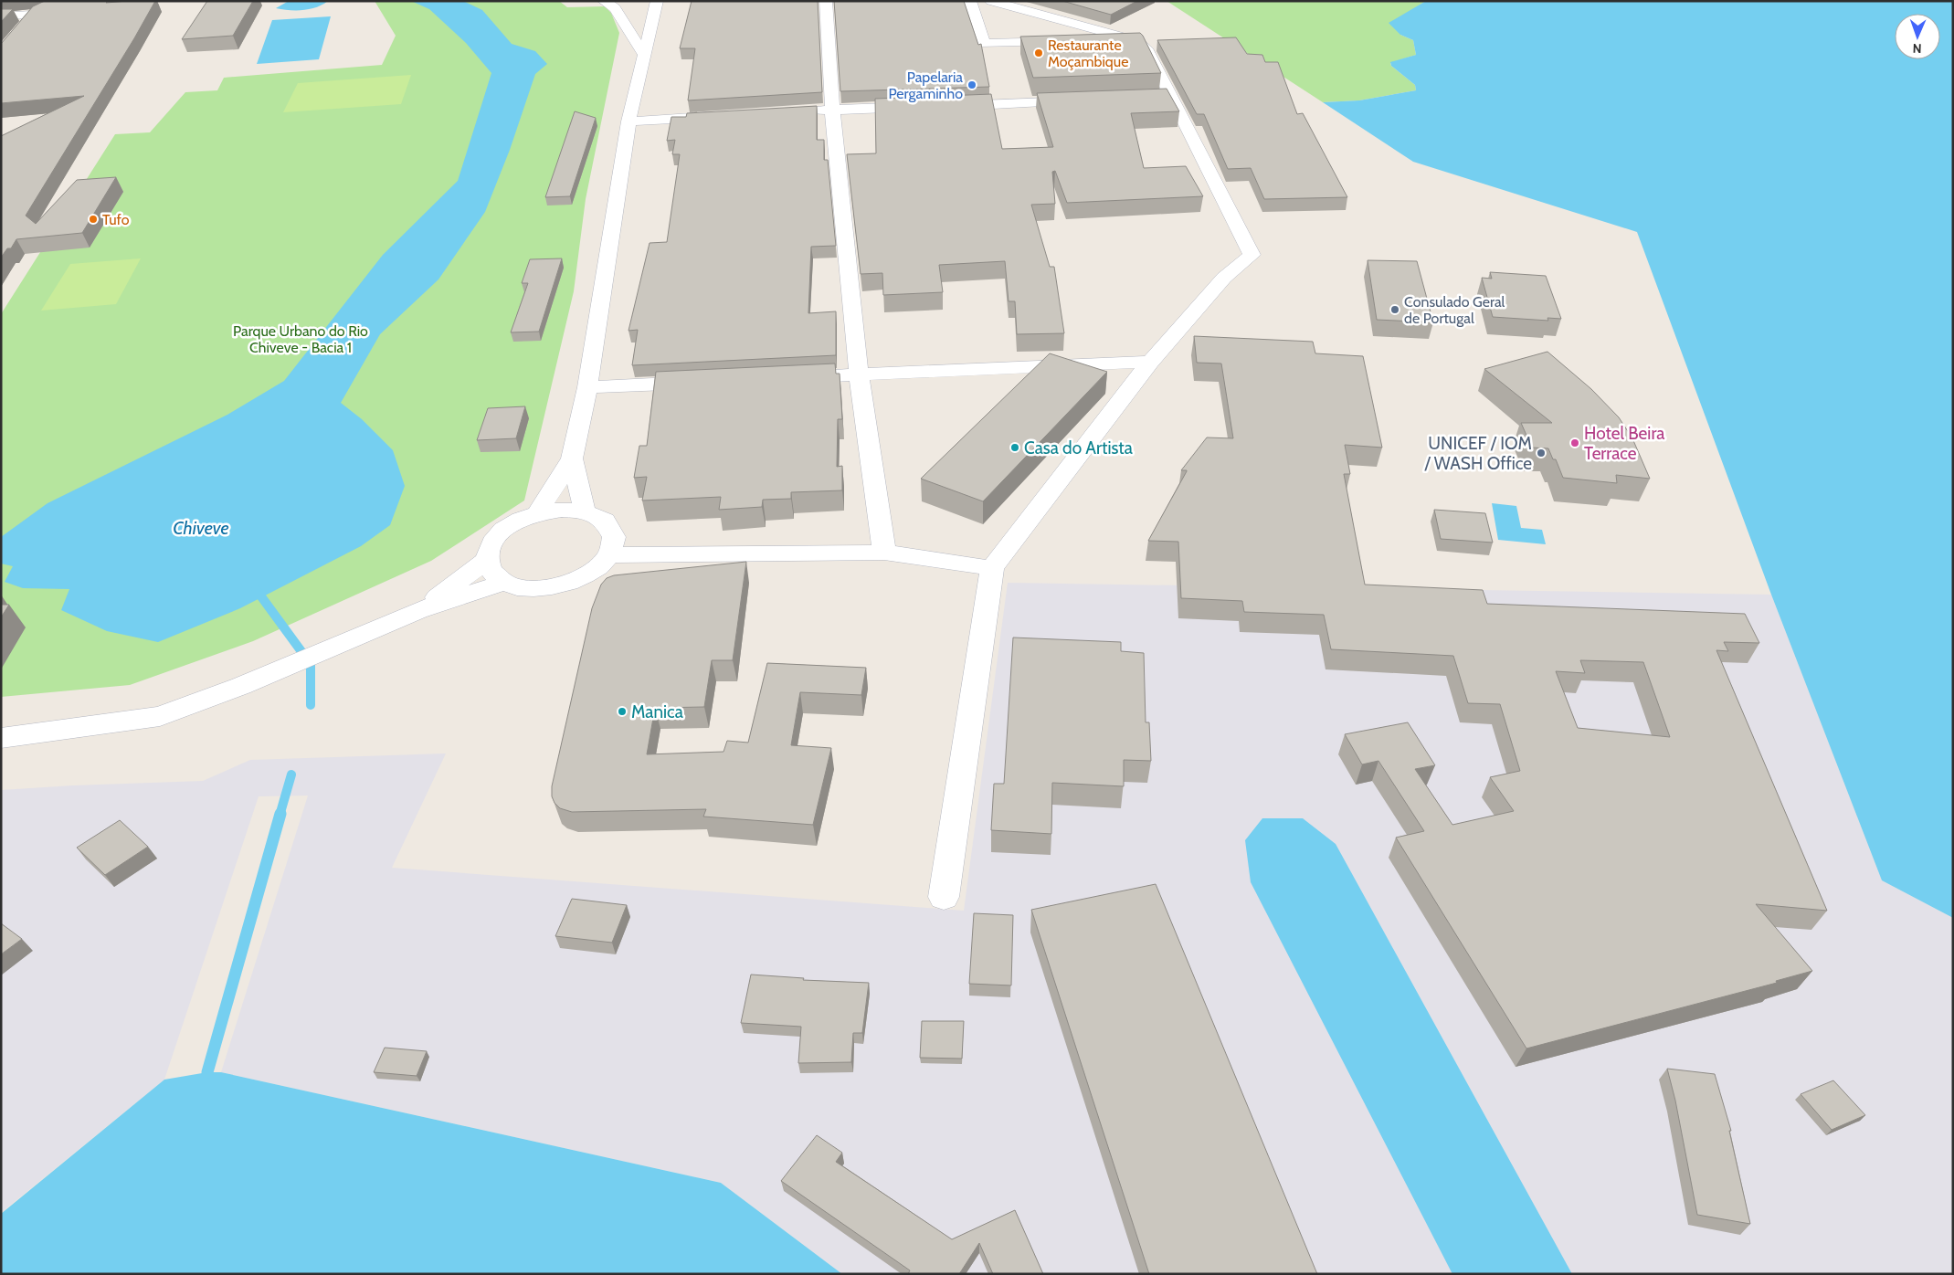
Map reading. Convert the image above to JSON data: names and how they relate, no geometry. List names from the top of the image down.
{
  "water": ["Chiveve"],
  "parks": ["Parque Urbano do Rio Chiveve - Bacia 1"],
  "places": [
    "Restaurante Moçambique",
    "Papelaria Pergaminho",
    "Tufo",
    "Consulado Geral de Portugal",
    "Hotel Beira Terrace",
    "Casa do Artista",
    "UNICEF / IOM / WASH Office",
    "Manica"
  ],
  "north": "bottom"
}
